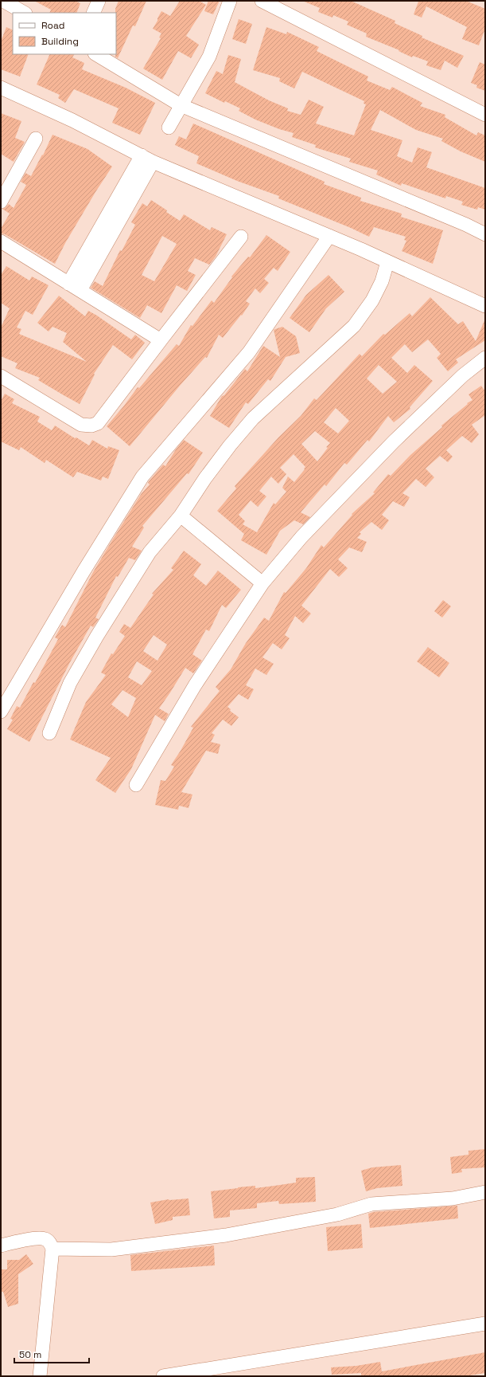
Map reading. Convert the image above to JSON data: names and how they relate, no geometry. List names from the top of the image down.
{
  "legend": ["Road", "Building"],
  "scale_bar": "50 m"
}
